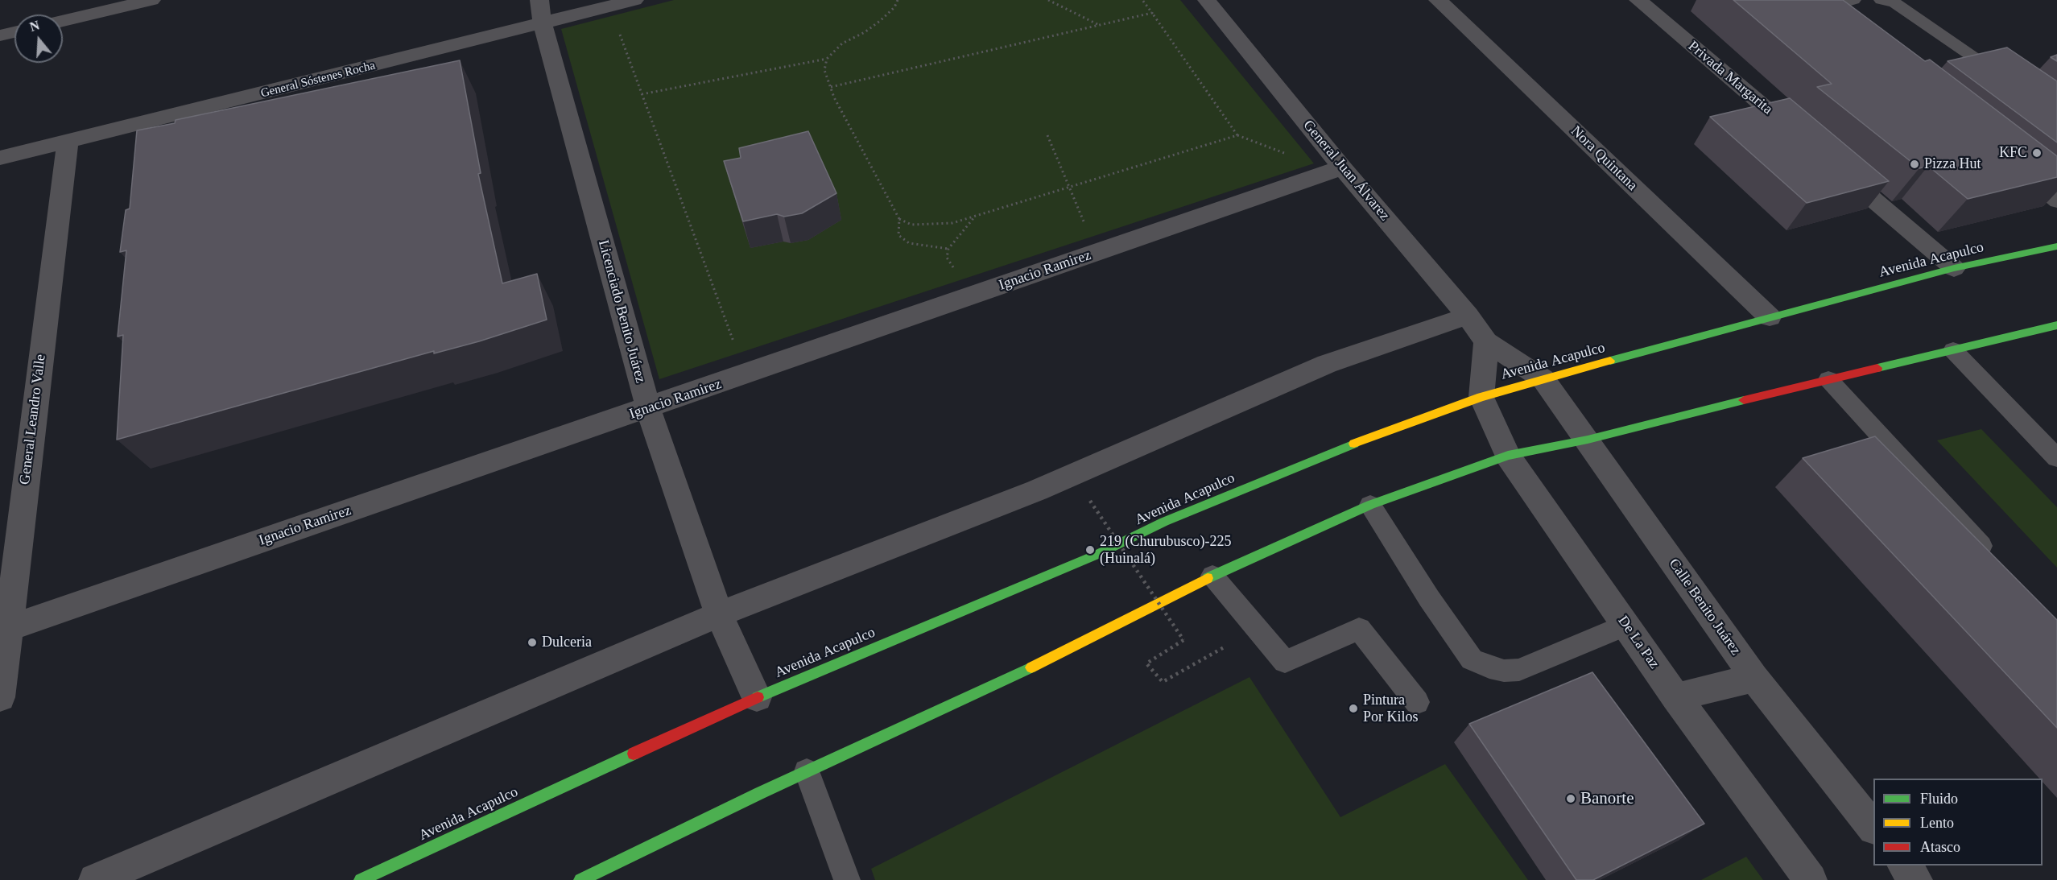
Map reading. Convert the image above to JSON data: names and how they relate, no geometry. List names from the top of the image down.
{
  "streets": {
    "main road": ["Avenida Acapulco"],
    "street": [
      "Privada Margarita",
      "General Sóstenes Rocha",
      "Nora Quintana",
      "General Juan Álvarez",
      "Ignacio Ramirez",
      "Licenciado Benito Juárez",
      "General Leandro Valle",
      "Calle Benito Juárez",
      "De La Paz"
    ]
  },
  "crossings": [
    ["General Sóstenes Rocha", "Licenciado Benito Juárez"],
    ["General Sóstenes Rocha", "General Leandro Valle"],
    ["Nora Quintana", "Avenida Acapulco"],
    ["General Juan Álvarez", "Avenida Acapulco"],
    ["General Juan Álvarez", "Ignacio Ramirez"],
    ["General Juan Álvarez", "Calle Benito Juárez"],
    ["Avenida Acapulco", "Licenciado Benito Juárez"],
    ["Avenida Acapulco", "Calle Benito Juárez"],
    ["Avenida Acapulco", "De La Paz"],
    ["Ignacio Ramirez", "Licenciado Benito Juárez"],
    ["Ignacio Ramirez", "General Leandro Valle"]
  ],
  "places": [
    "KFC",
    "Pizza Hut",
    "219 (Churubusco)-225 (Huinalá)",
    "Dulceria",
    "Pintura Por Kilos",
    "Banorte"
  ],
  "legend": ["Fluido", "Lento", "Atasco"],
  "north": "top"
}
